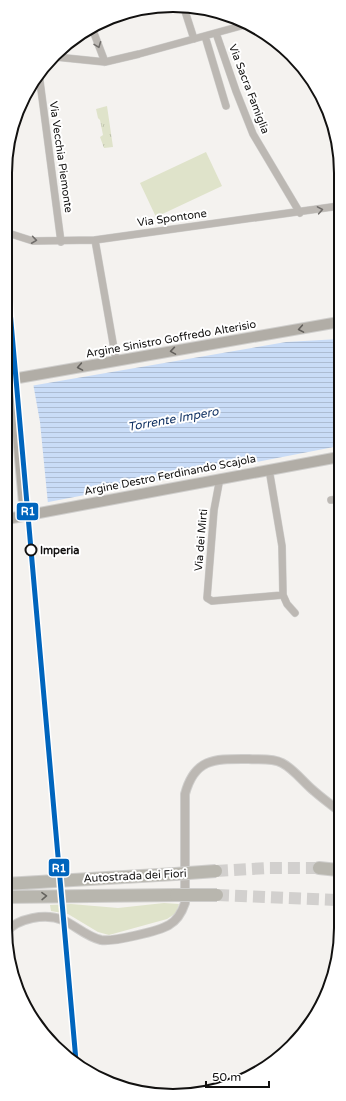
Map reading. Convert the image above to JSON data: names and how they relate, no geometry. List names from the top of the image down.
{
  "streets": {
    "highway": ["Autostrada dei Fiori"],
    "main road": ["Argine Sinistro Goffredo Alterisio", "Argine Destro Ferdinando Scajola"],
    "street": [
      "Via Sacra Famiglia",
      "Via Vecchia Piemonte",
      "Via Spontone",
      "Via dei Mirti"
    ]
  },
  "crossings": [
    ["Via Sacra Famiglia", "Via Spontone"],
    ["Via Vecchia Piemonte", "Via Spontone"],
    ["Argine Destro Ferdinando Scajola", "Via dei Mirti"]
  ],
  "one_way": ["Argine Sinistro Goffredo Alterisio"],
  "water": ["Torrente Impero"],
  "places": ["Imperia"],
  "lines": ["transit line R1"],
  "scale_bar": "50 m"
}
